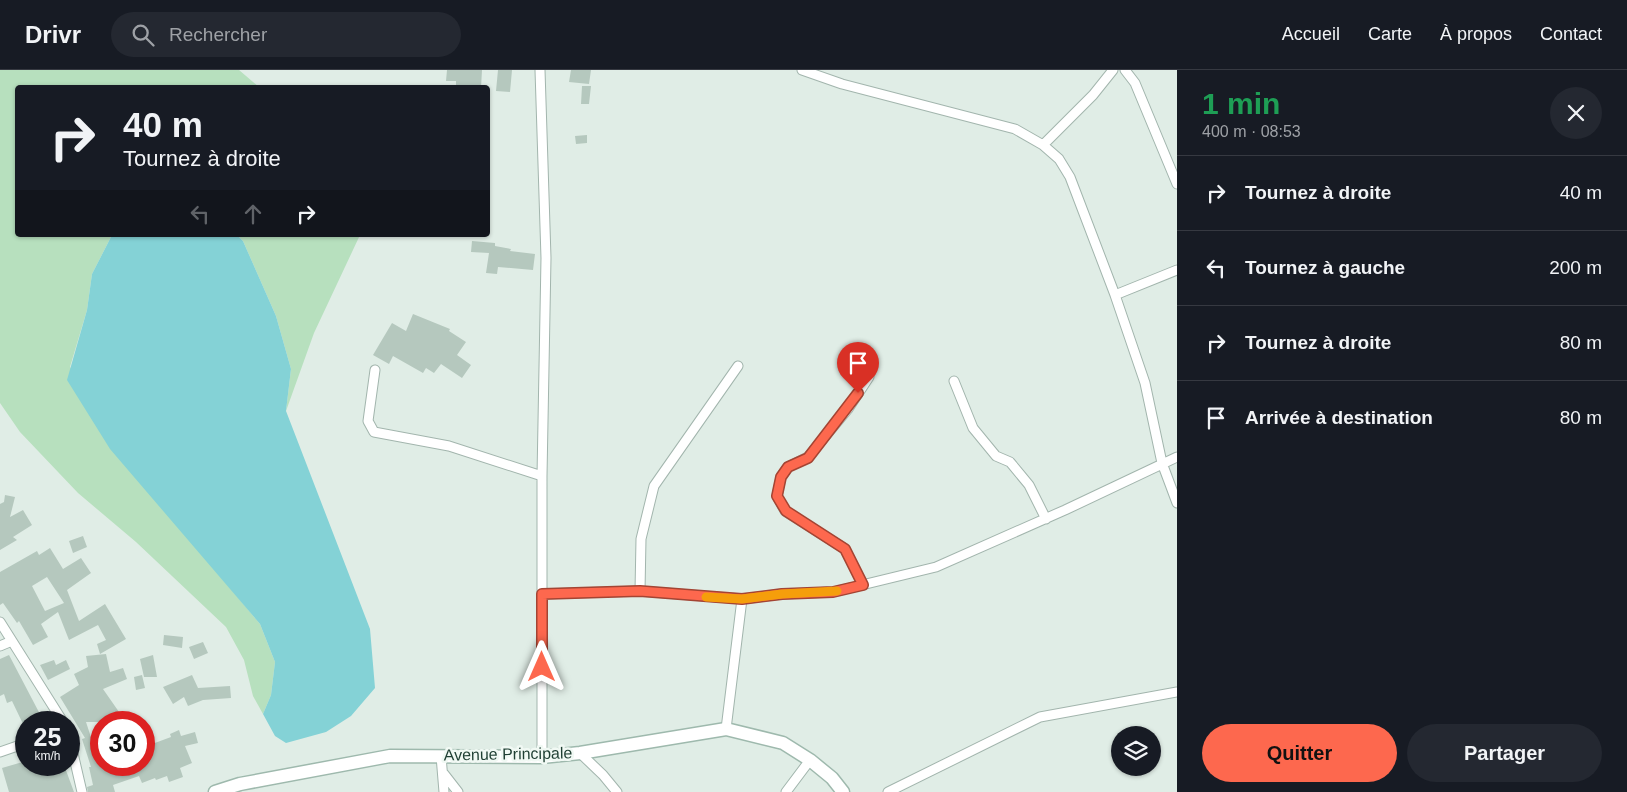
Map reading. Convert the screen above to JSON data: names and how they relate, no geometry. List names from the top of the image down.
{
  "streets": {
    "street": ["Avenue Principale"]
  },
  "page": {
    "header": "Drivr",
    "search": "Rechercher",
    "nav": [
      "Accueil",
      "Carte",
      "À propos",
      "Contact"
    ],
    "heading": ["1 min", "400 m · 08:53"],
    "turn": ["40 m", "Tournez à droite"],
    "list": [
      {
        "name": "Tournez à droite",
        "value": "40 m"
      },
      {
        "name": "Tournez à gauche",
        "value": "200 m"
      },
      {
        "name": "Tournez à droite",
        "value": "80 m"
      },
      {
        "name": "Arrivée à destination",
        "value": "80 m"
      }
    ],
    "speed": "25 km/h",
    "limit": "30",
    "buttons": ["Quitter", "Partager"]
  }
}
